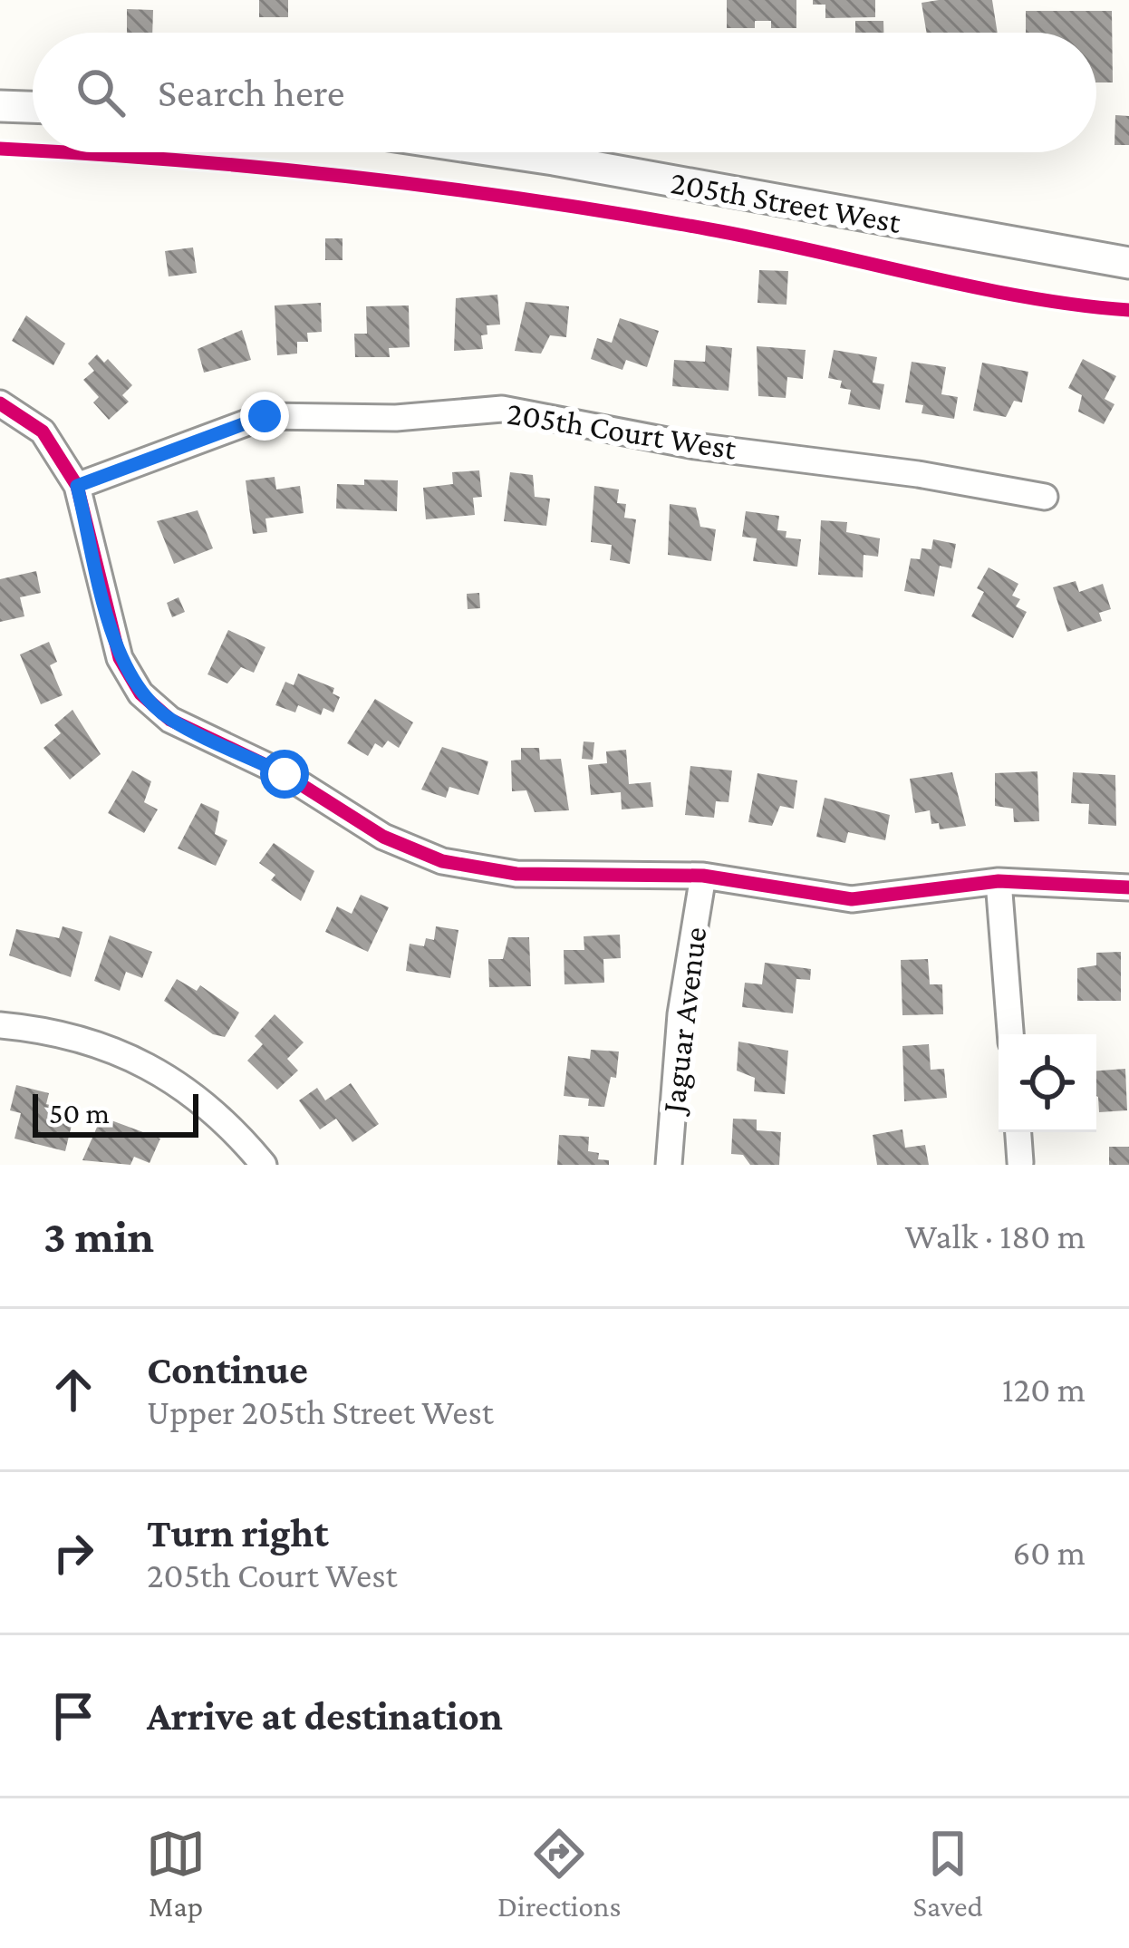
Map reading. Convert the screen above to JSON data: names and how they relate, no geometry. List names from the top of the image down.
{
  "streets": {
    "street": ["205th Street West", "205th Court West", "Jaguar Avenue"]
  },
  "scale_bar": "50 m",
  "page": {
    "search": "Search here",
    "scale": "50 m",
    "heading": ["3 min", "Walk · 180 m"],
    "list": [
      ["Continue", "Upper 205th Street West", "120 m"],
      ["Turn right", "205th Court West", "60 m"],
      "Arrive at destination"
    ],
    "nav": ["Map", "Directions", "Saved"]
  }
}
